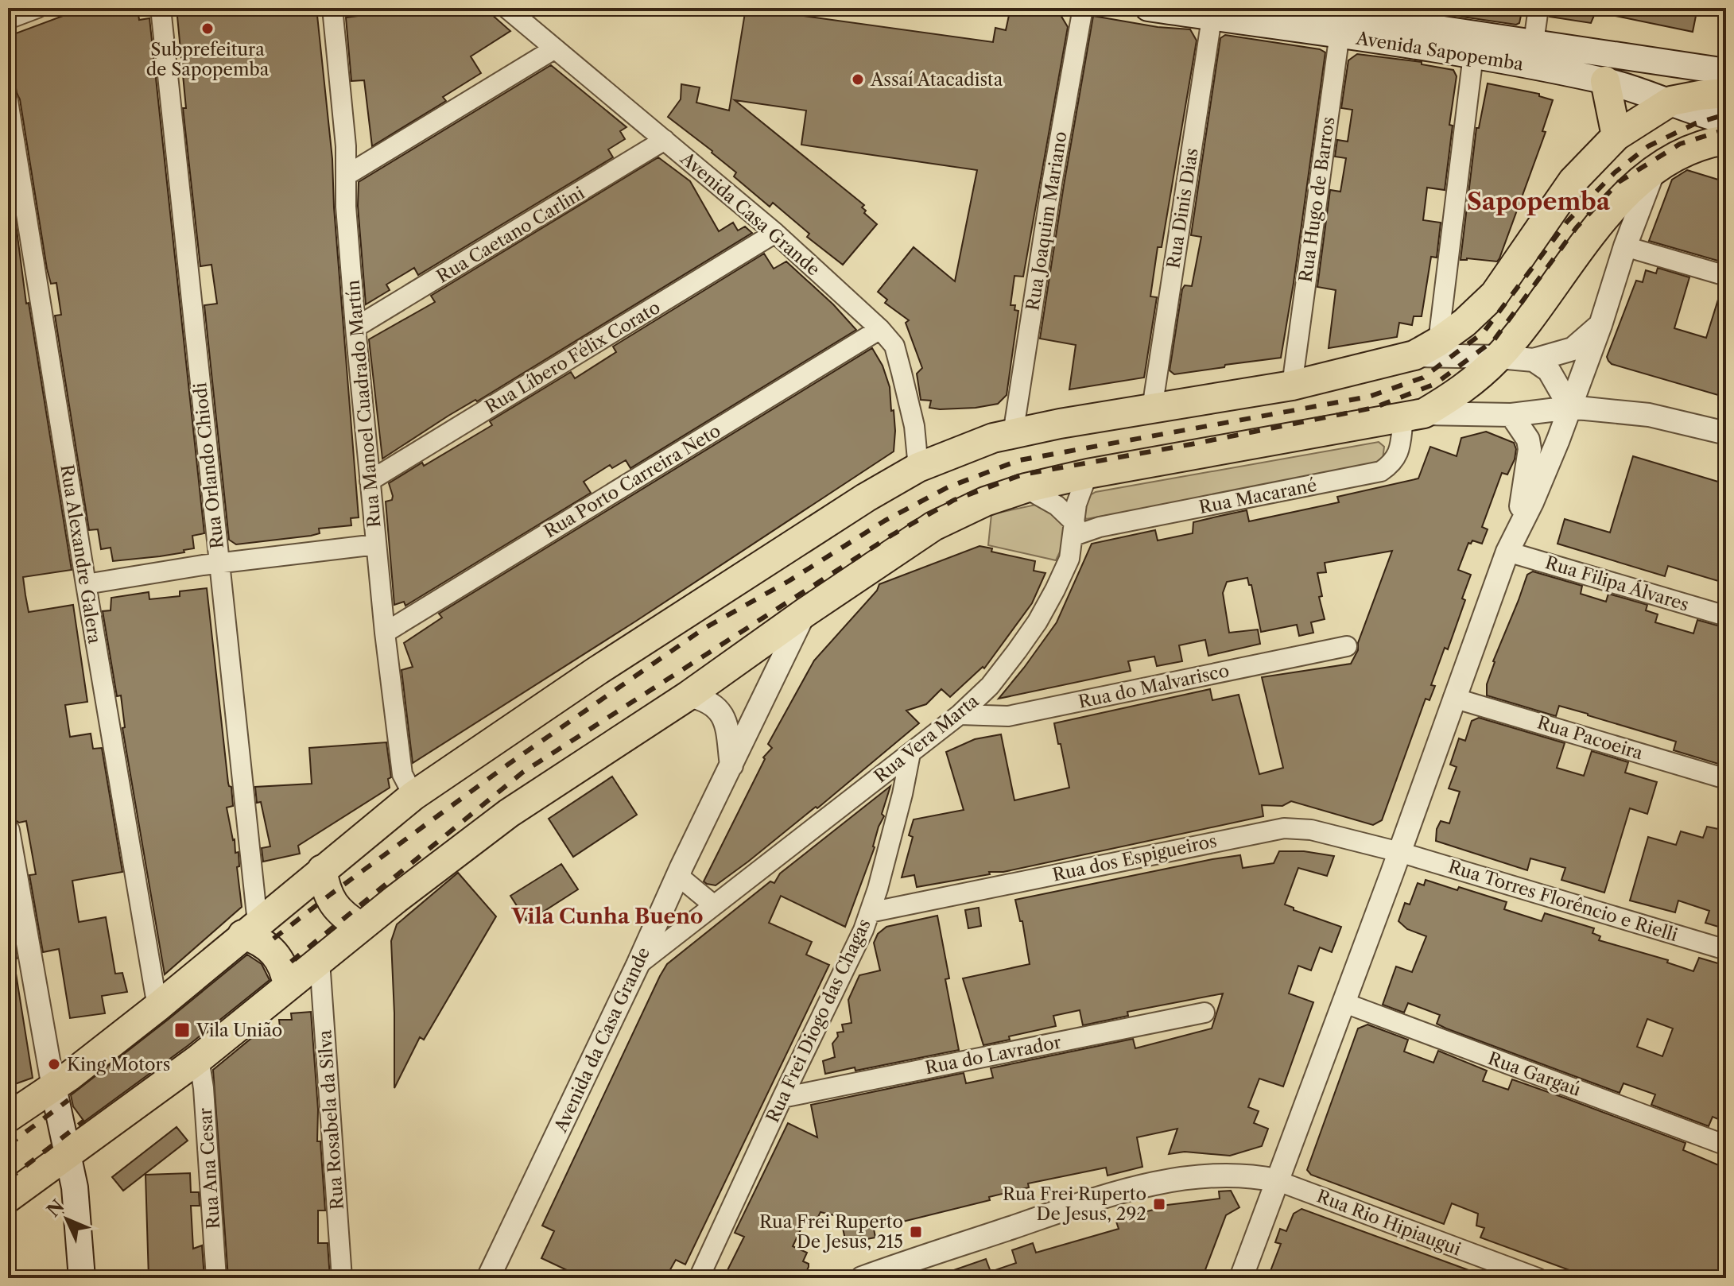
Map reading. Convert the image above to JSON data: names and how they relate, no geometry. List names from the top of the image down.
{
  "streets": {
    "main road": ["Avenida Sapopemba"],
    "street": [
      "Rua Hugo de Barros",
      "Rua Dinis Dias",
      "Avenida Casa Grande",
      "Rua Joaquim Mariano",
      "Rua Caetano Carlini",
      "Rua Líbero Félix Corato",
      "Rua Manoel Cuadrado Martín",
      "Rua Orlando Chiodi",
      "Rua Porto Carreira Neto",
      "Rua Macarané",
      "Rua Alexandre Galera",
      "Rua Filipa Álvares",
      "Rua do Malvarisco",
      "Rua Pacoeira",
      "Rua Vera Marta",
      "Rua dos Espigueiros",
      "Rua Torres Florêncio e Rielli",
      "Rua Frei Diogo das Chagas",
      "Avenida da Casa Grande",
      "Rua do Lavrador",
      "Rua Gargaú",
      "Rua Rosabela da Silva",
      "Rua Ana Cesar",
      "Rua Rio Hipiaugui"
    ]
  },
  "crossings": [
    ["Avenida Sapopemba", "Rua Hugo de Barros"],
    ["Avenida Sapopemba", "Rua Dinis Dias"],
    ["Avenida Casa Grande", "Rua Caetano Carlini"],
    ["Avenida Casa Grande", "Rua Líbero Félix Corato"],
    ["Avenida Casa Grande", "Rua Porto Carreira Neto"],
    ["Rua Caetano Carlini", "Rua Manoel Cuadrado Martín"],
    ["Rua Líbero Félix Corato", "Rua Manoel Cuadrado Martín"],
    ["Rua Manoel Cuadrado Martín", "Rua Porto Carreira Neto"],
    ["Rua Macarané", "Rua Vera Marta"],
    ["Rua do Malvarisco", "Rua Vera Marta"],
    ["Rua Vera Marta", "Rua Frei Diogo das Chagas"],
    ["Rua Vera Marta", "Avenida da Casa Grande"],
    ["Rua dos Espigueiros", "Rua Torres Florêncio e Rielli"],
    ["Rua dos Espigueiros", "Rua Frei Diogo das Chagas"],
    ["Rua Frei Diogo das Chagas", "Rua do Lavrador"]
  ],
  "districts": ["Sapopemba", "Vila Cunha Bueno"],
  "places": {
    "other": ["Subprefeitura de Sapopemba", "Assaí Atacadista", "King Motors"],
    "transit": ["Vila União", "Rua Frei Ruperto De Jesus, 292", "Rua Frei Ruperto De Jesus, 215"]
  },
  "north": "top left"
}
